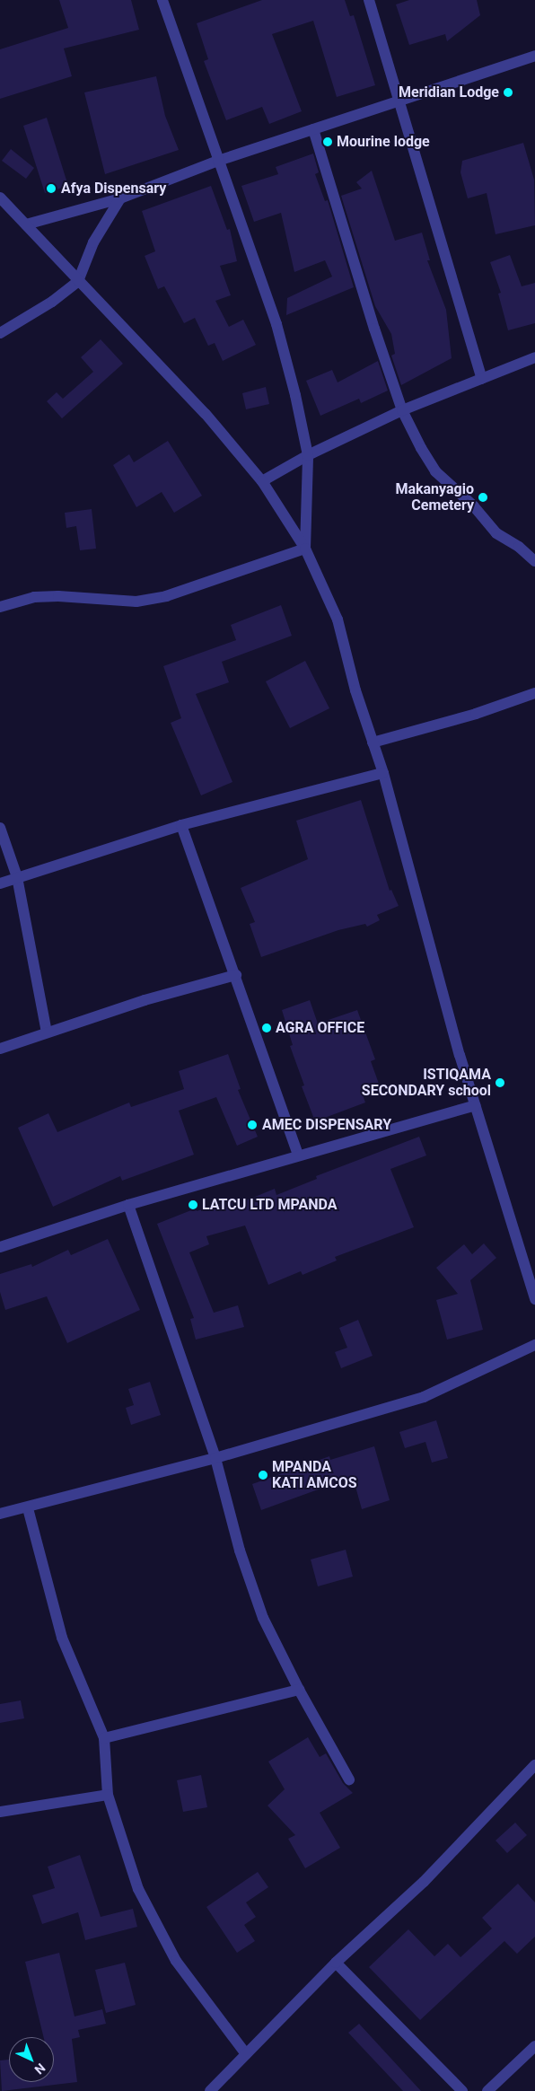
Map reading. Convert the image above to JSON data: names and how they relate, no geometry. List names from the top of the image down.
{
  "places": [
    "Meridian Lodge",
    "Mourine lodge",
    "Afya Dispensary",
    "Makanyagio Cemetery",
    "AGRA OFFICE",
    "ISTIQAMA SECONDARY school",
    "AMEC DISPENSARY",
    "LATCU LTD MPANDA",
    "MPANDA KATI AMCOS"
  ],
  "north": "bottom right"
}
